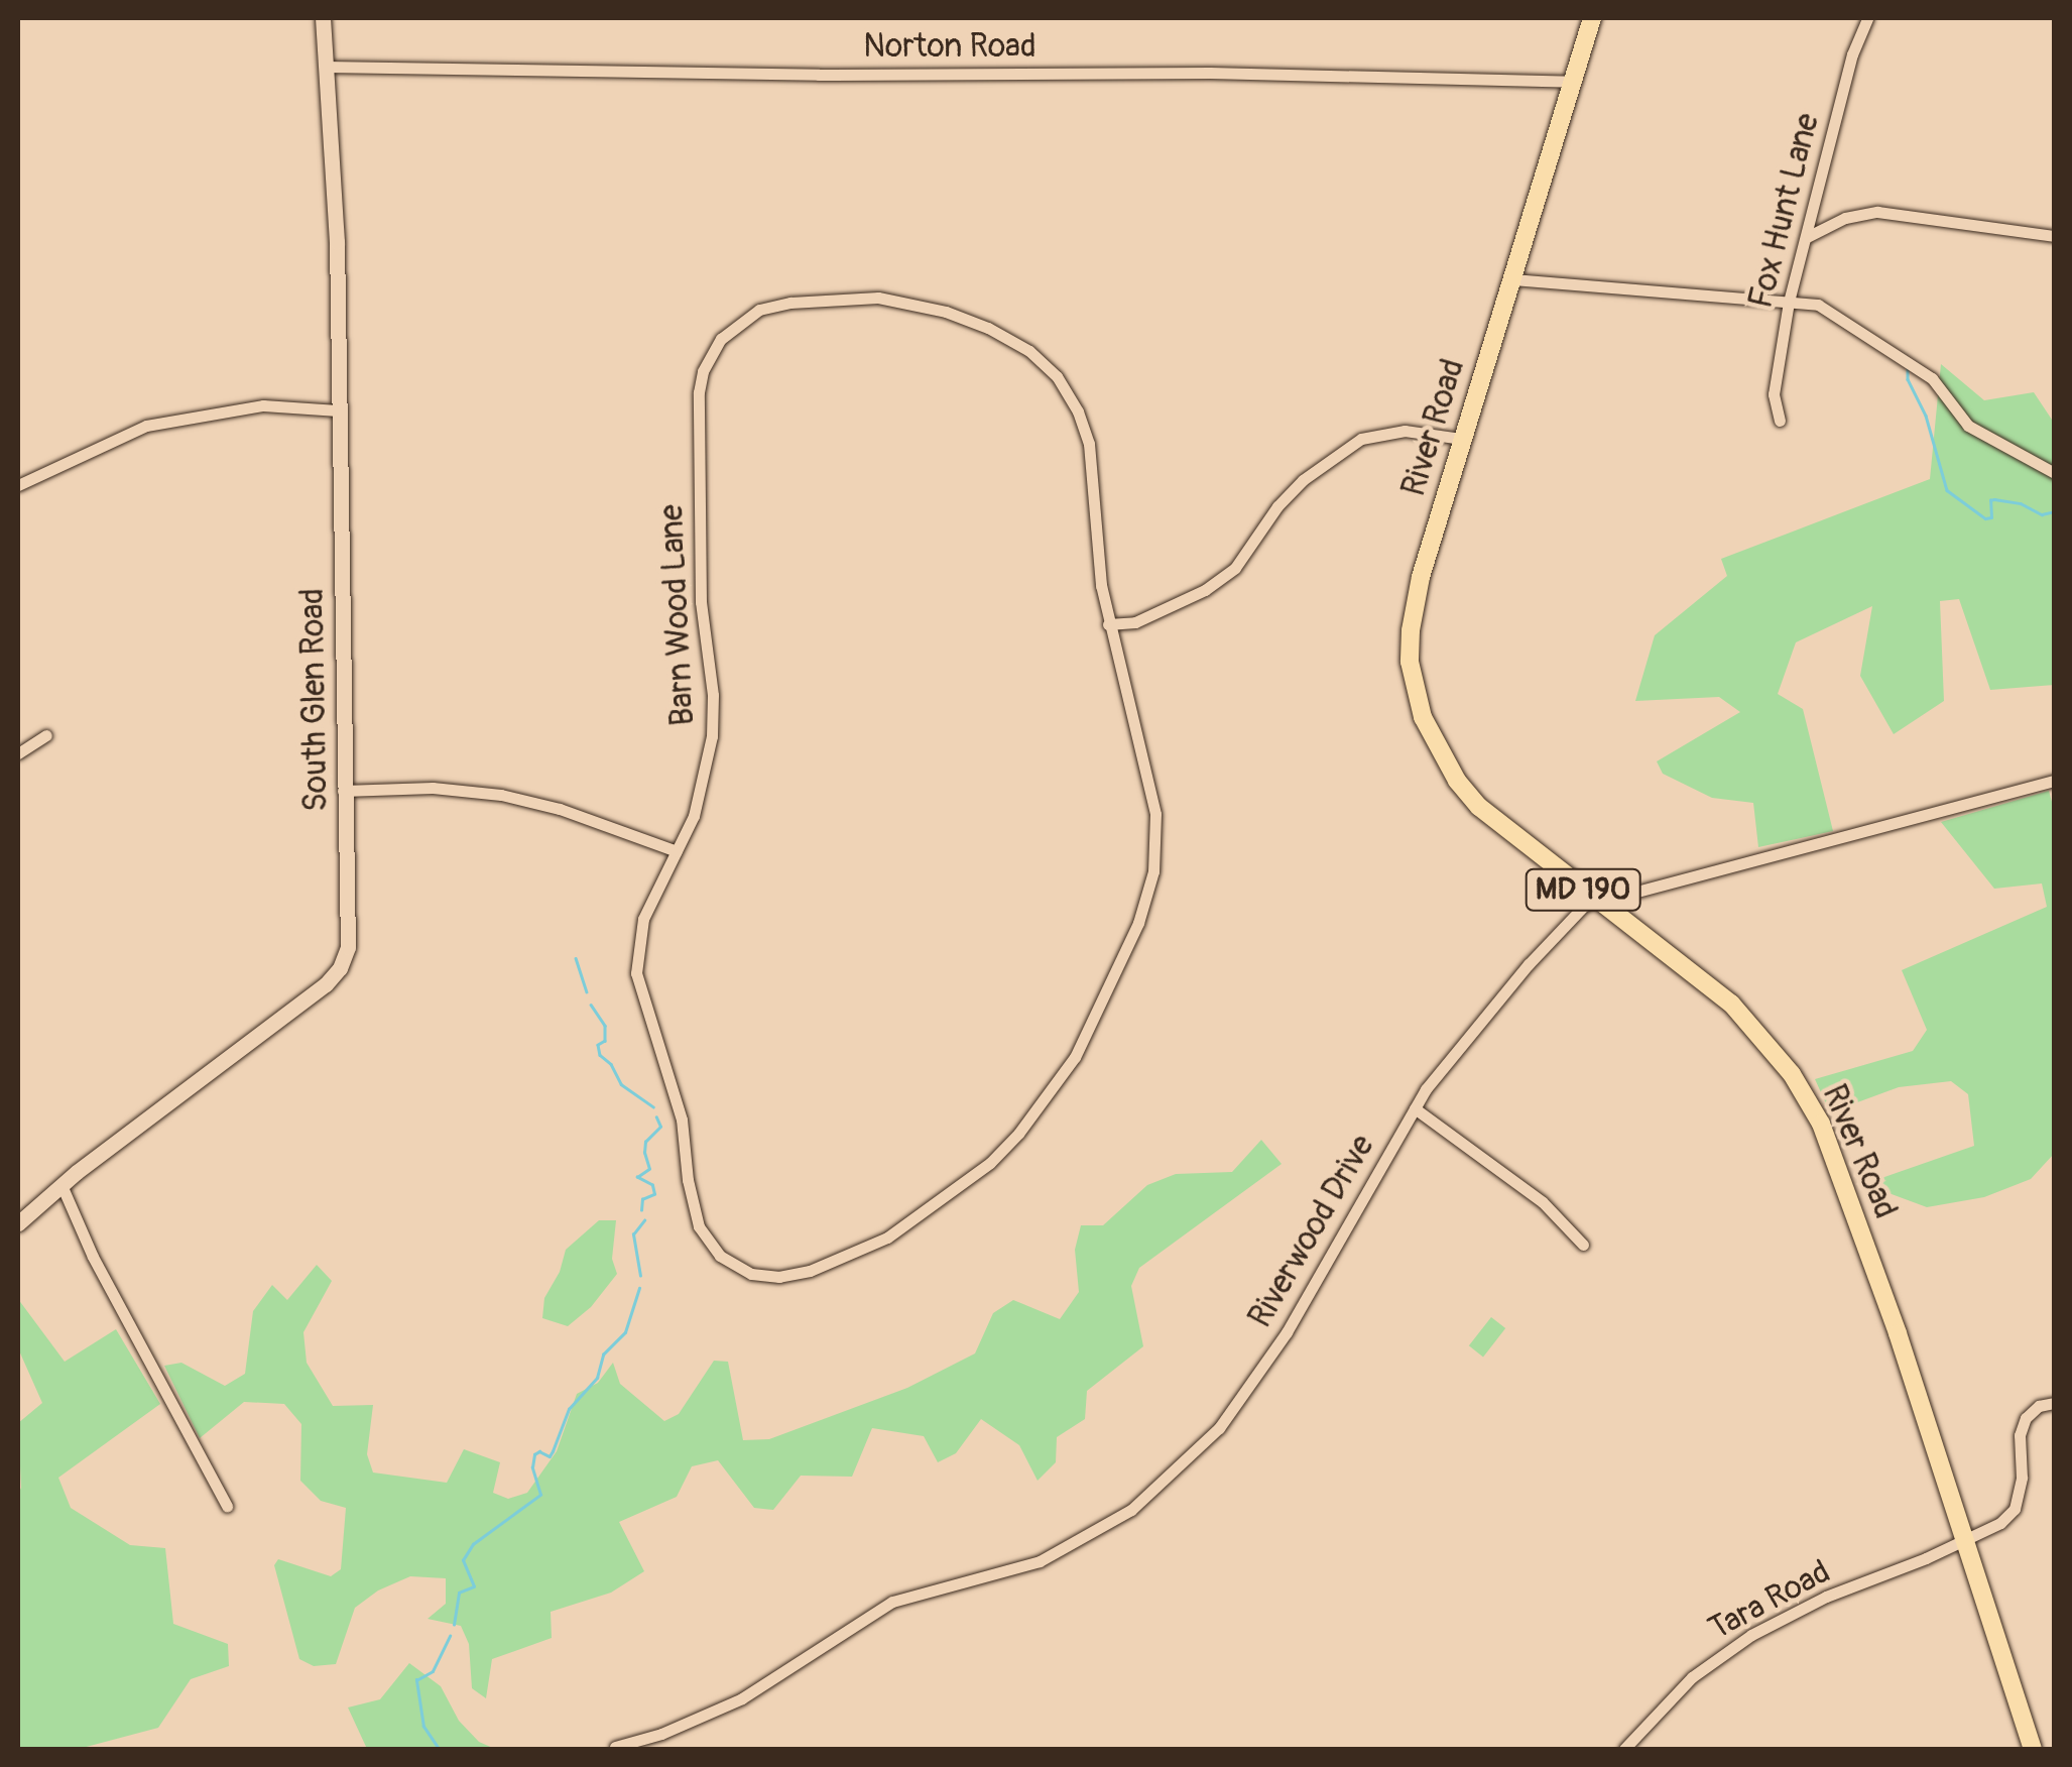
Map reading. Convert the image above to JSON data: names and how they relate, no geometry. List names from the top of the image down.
{
  "streets": {
    "main road": ["River Road", "South Glen Road", "MD 190"],
    "street": [
      "Norton Road",
      "Fox Hunt Lane",
      "Barn Wood Lane",
      "Riverwood Drive",
      "Tara Road"
    ]
  },
  "crossings": [
    ["Norton Road", "River Road"],
    ["Norton Road", "South Glen Road"],
    ["River Road", "Riverwood Drive"],
    ["River Road", "Tara Road"]
  ]
}
